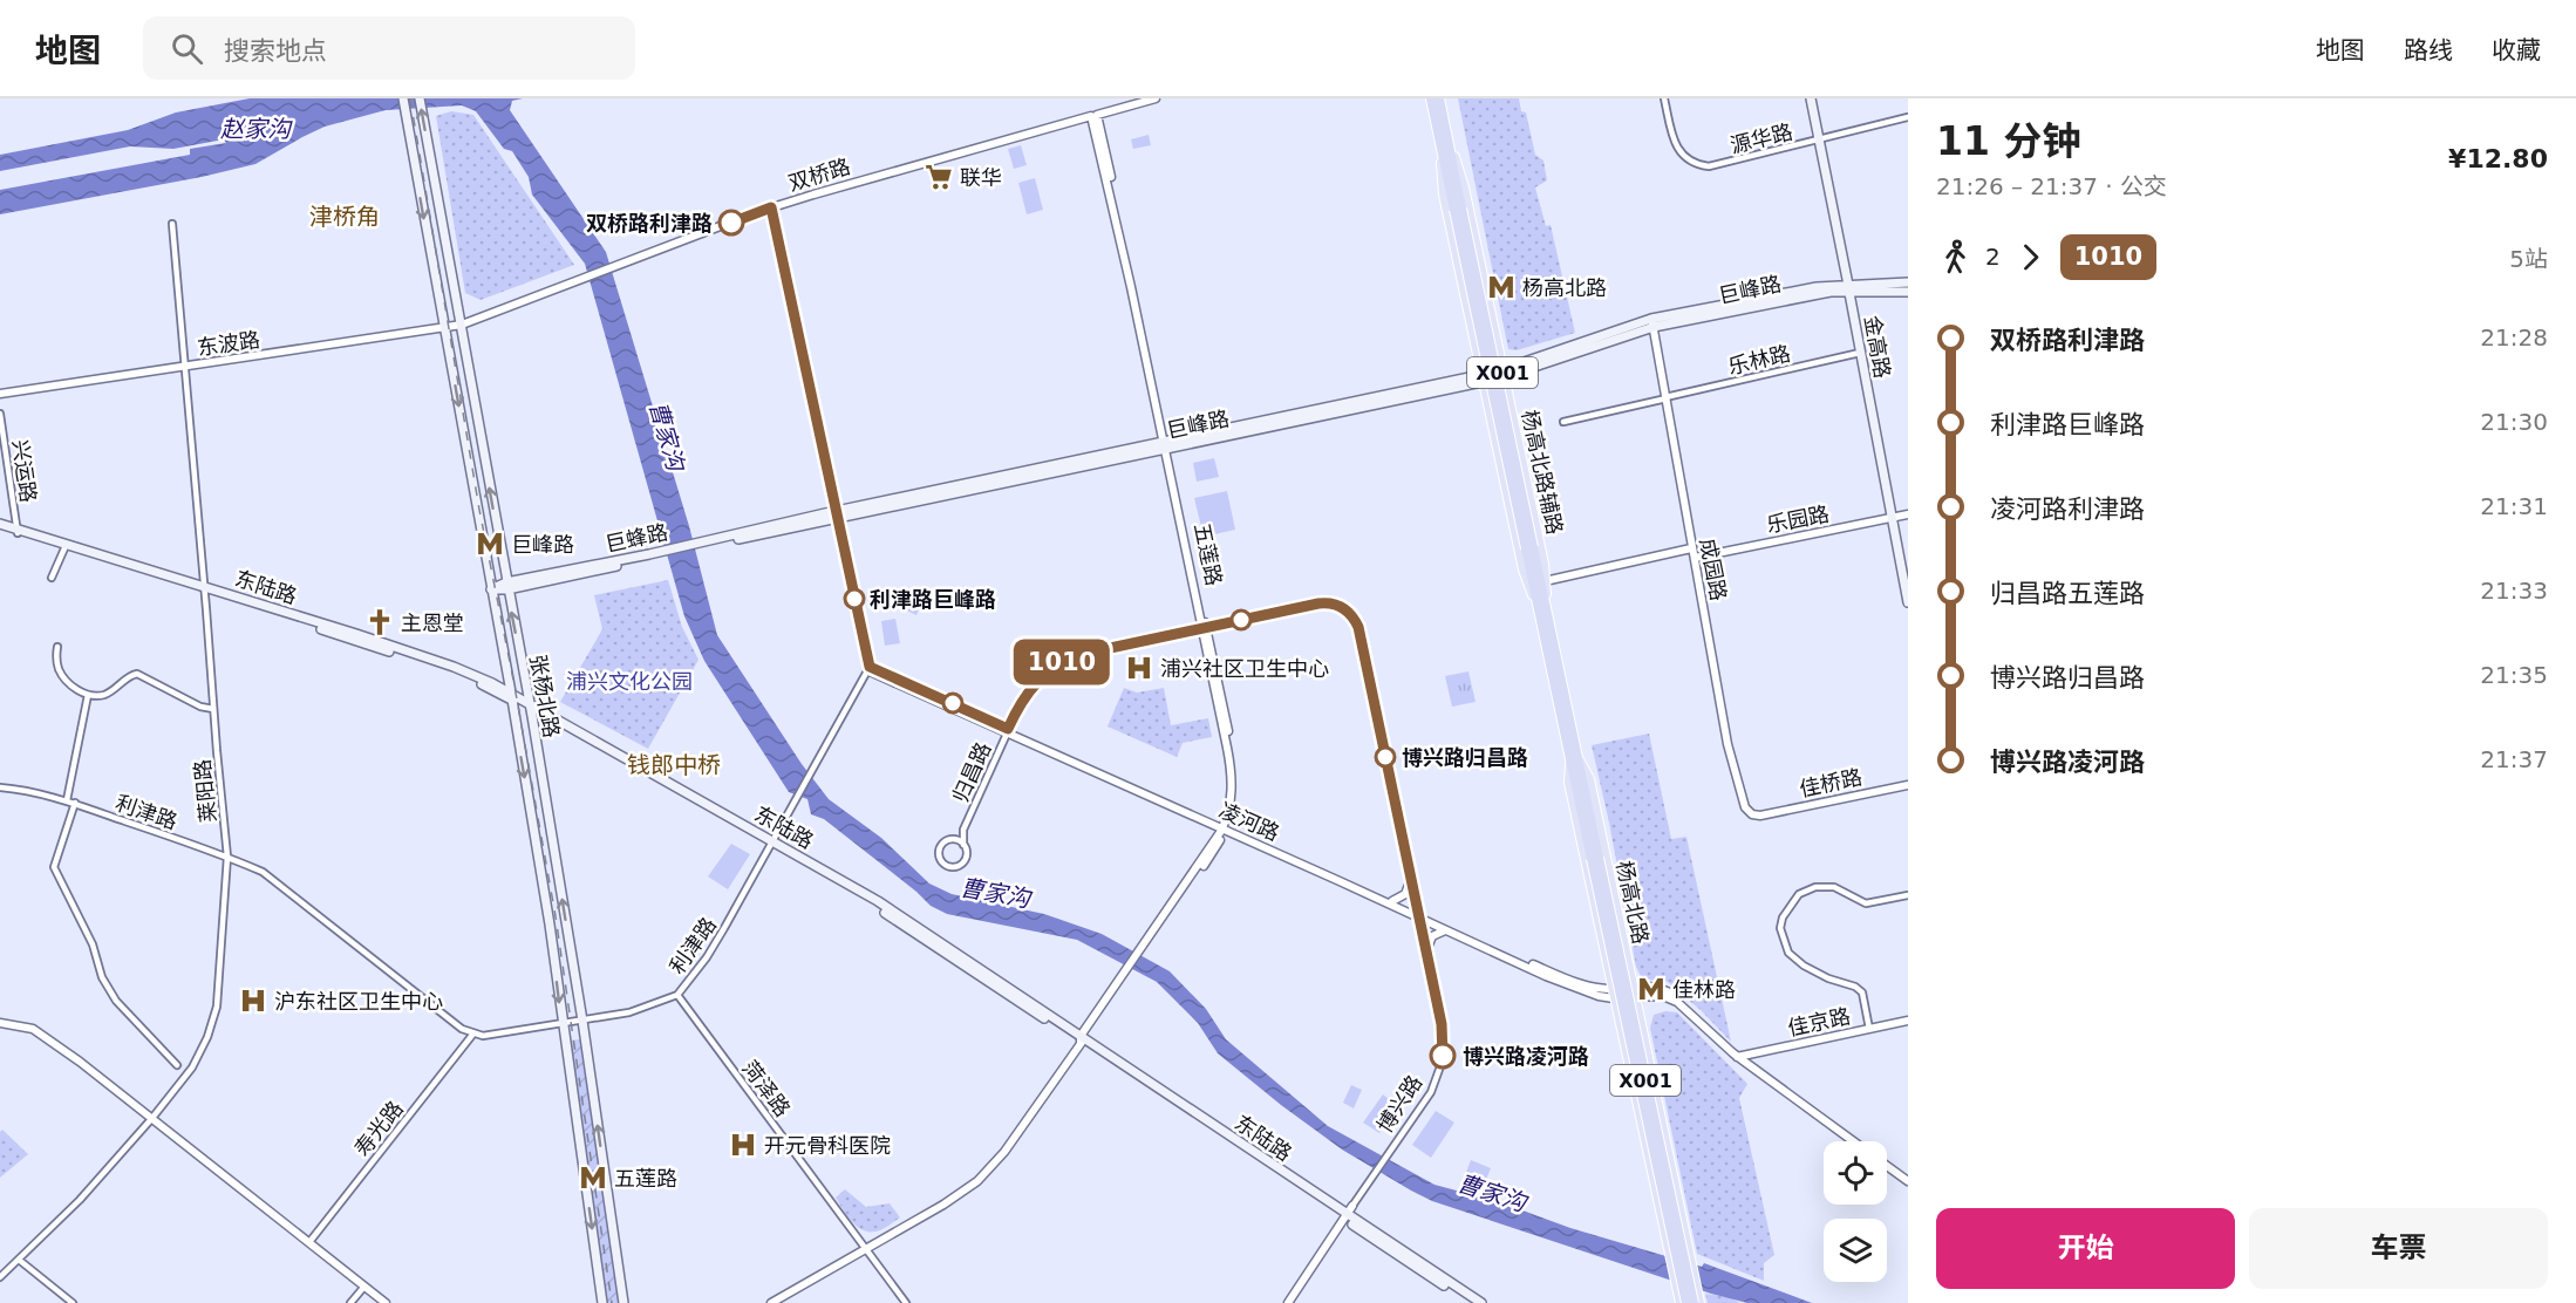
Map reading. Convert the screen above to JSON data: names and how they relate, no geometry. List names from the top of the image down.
{
  "streets": {
    "highway": ["X001", "杨高北路"],
    "main road": [
      "巨峰路",
      "金高路",
      "杨高北路辅路",
      "东陆路",
      "张杨北路"
    ],
    "street": [
      "源华路",
      "双桥路",
      "东波路",
      "乐林路",
      "兴运路",
      "乐园路",
      "五莲路",
      "成园路",
      "归昌路",
      "佳桥路",
      "莱阳路",
      "利津路",
      "凌河路",
      "佳京路",
      "菏泽路",
      "博兴路",
      "寿光路"
    ]
  },
  "crossings": [
    ["源华路", "金高路"],
    ["双桥路", "东波路"],
    ["双桥路", "五莲路"],
    ["双桥路", "张杨北路"],
    ["巨峰路", "金高路"],
    ["巨峰路", "杨高北路辅路"],
    ["巨峰路", "五莲路"],
    ["巨峰路", "成园路"],
    ["巨峰路", "张杨北路"],
    ["东波路", "张杨北路"],
    ["东波路", "莱阳路"],
    ["金高路", "乐林路"],
    ["金高路", "乐园路"],
    ["乐林路", "成园路"],
    ["兴运路", "东陆路"],
    ["杨高北路辅路", "杨高北路"],
    ["乐园路", "成园路"],
    ["五莲路", "东陆路"],
    ["五莲路", "归昌路"],
    ["五莲路", "凌河路"],
    ["五莲路", "菏泽路"],
    ["成园路", "佳桥路"],
    ["东陆路", "张杨北路"],
    ["东陆路", "莱阳路"],
    ["东陆路", "利津路"],
    ["东陆路", "博兴路"],
    ["张杨北路", "利津路"],
    ["归昌路", "凌河路"],
    ["归昌路", "博兴路"],
    ["莱阳路", "利津路"],
    ["利津路", "凌河路"],
    ["利津路", "菏泽路"],
    ["利津路", "寿光路"],
    ["凌河路", "杨高北路"],
    ["凌河路", "博兴路"]
  ],
  "districts": ["津桥角", "钱郎中桥"],
  "water": ["赵家沟", "曹家沟"],
  "parks": ["浦兴文化公园"],
  "places": {
    "supermarket": ["联华"],
    "other": [
      "双桥路利津路",
      "利津路巨峰路",
      "博兴路归昌路",
      "博兴路凌河路"
    ],
    "metro station": [
      "杨高北路",
      "巨峰路",
      "佳林路",
      "五莲路"
    ],
    "church": ["主恩堂"],
    "hospital": ["浦兴社区卫生中心", "沪东社区卫生中心", "开元骨科医院"]
  },
  "lines": ["bus line 1010"],
  "page": {
    "header": "地图",
    "search": "搜索地点",
    "nav": ["地图", "路线", "收藏"],
    "on_map": "1010",
    "heading": ["11 分钟", "21:26 – 21:37 · 公交", "¥12.80"],
    "legs": ["2", "1010", "5站"],
    "list": [
      {
        "name": "双桥路利津路",
        "value": "21:28"
      },
      {
        "name": "利津路巨峰路",
        "value": "21:30"
      },
      {
        "name": "凌河路利津路",
        "value": "21:31"
      },
      {
        "name": "归昌路五莲路",
        "value": "21:33"
      },
      {
        "name": "博兴路归昌路",
        "value": "21:35"
      },
      {
        "name": "博兴路凌河路",
        "value": "21:37"
      }
    ],
    "buttons": ["开始", "车票"]
  }
}
